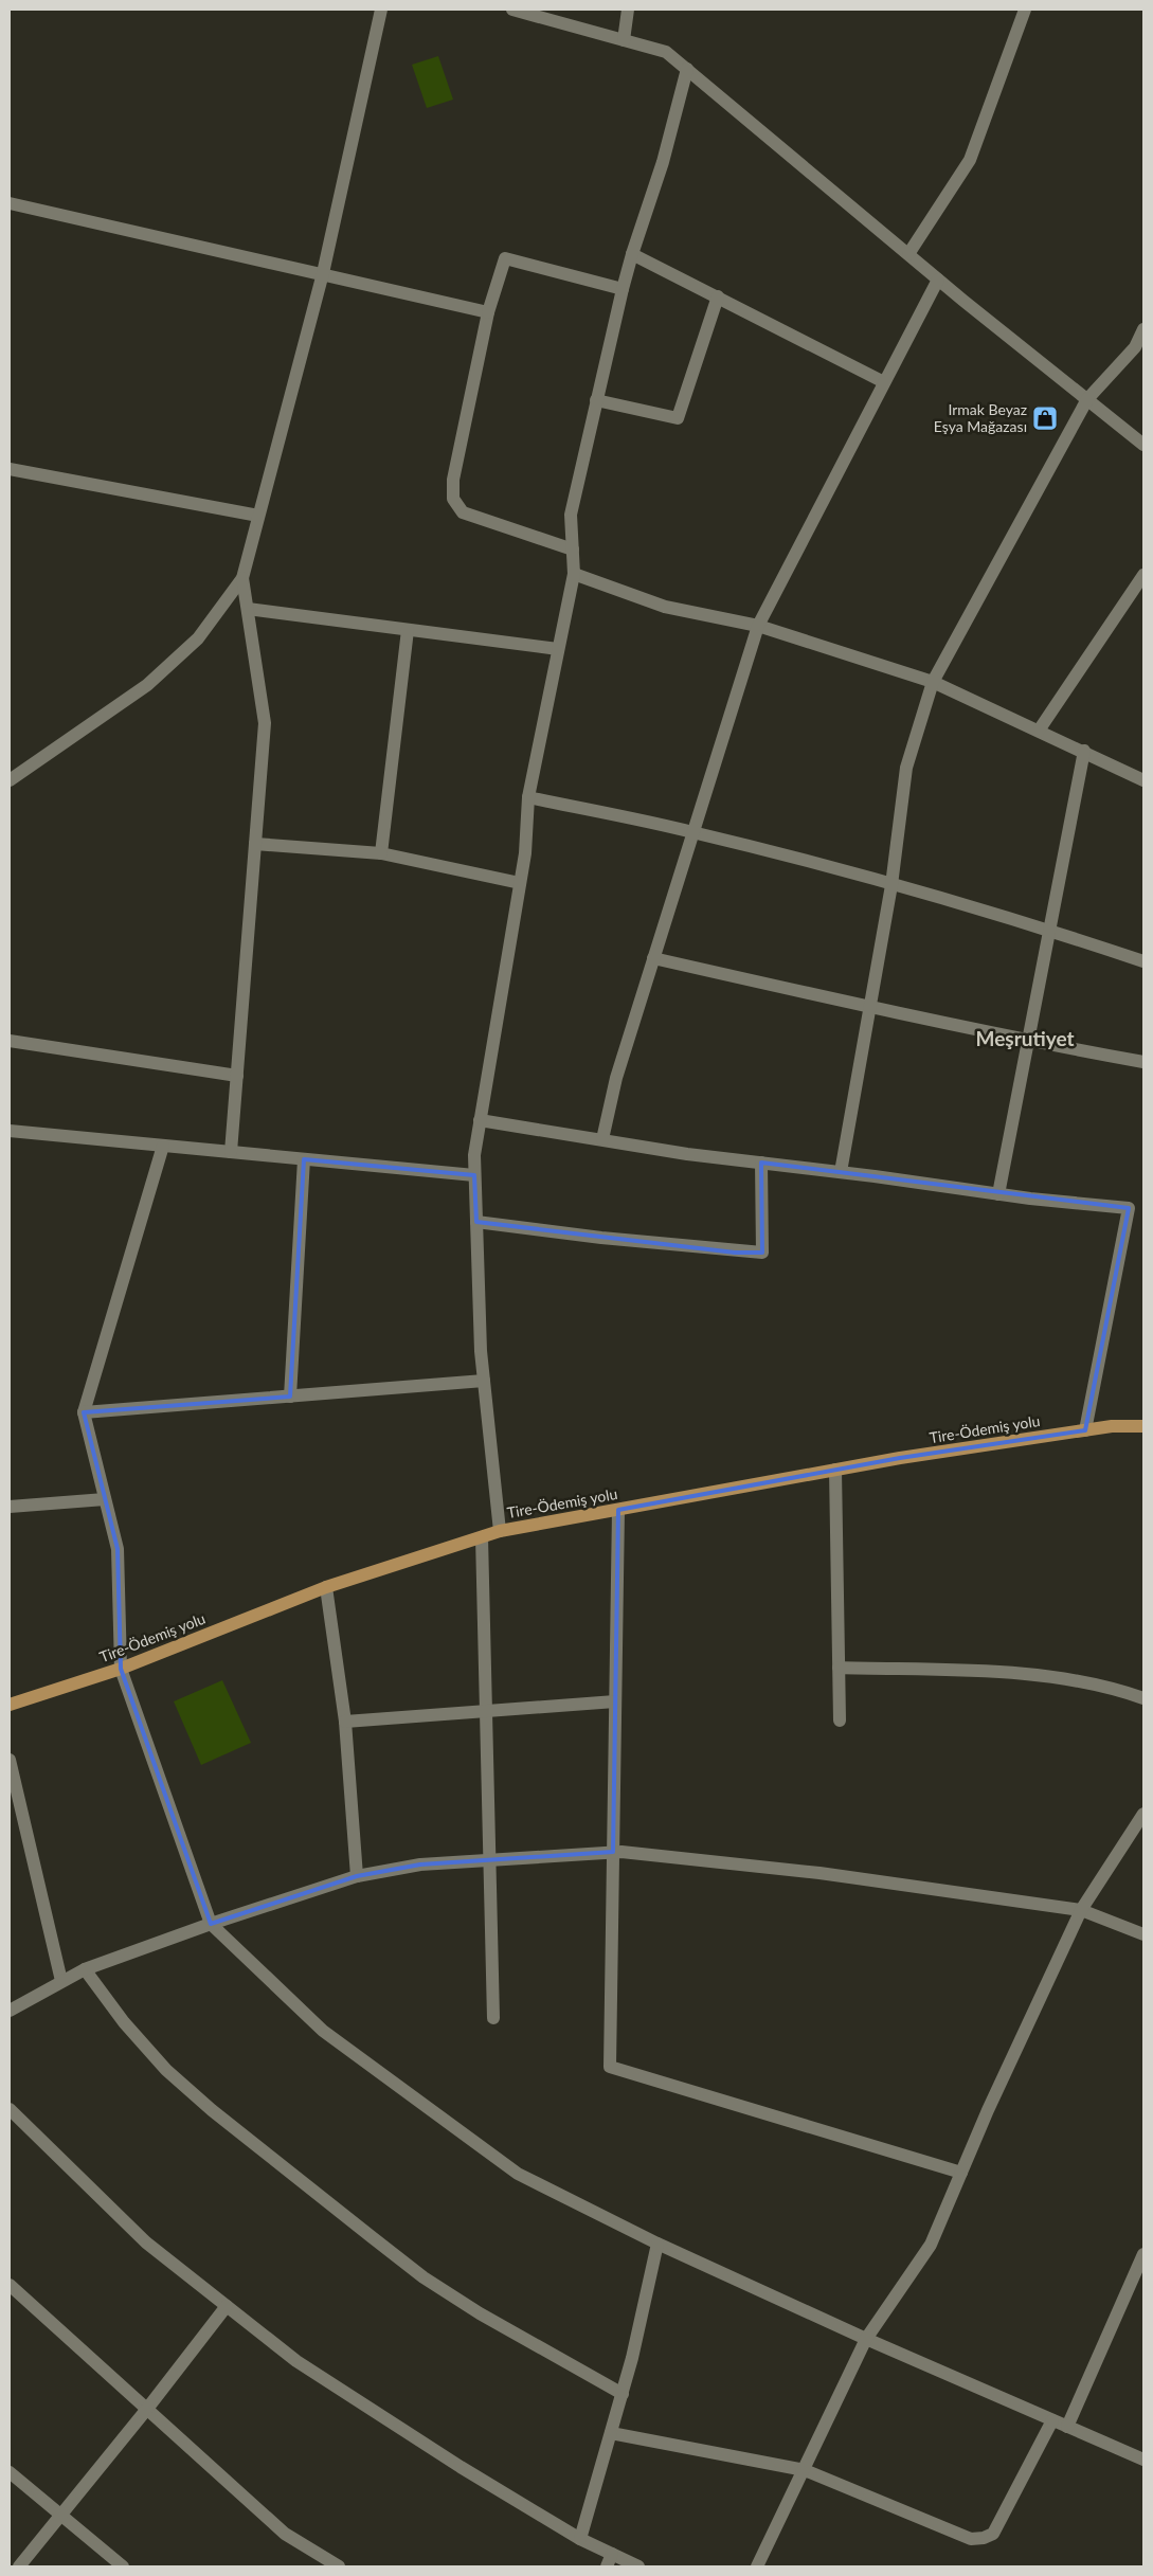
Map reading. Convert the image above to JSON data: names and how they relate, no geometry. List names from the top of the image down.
{
  "streets": {
    "main road": ["Tire-Ödemiş yolu"]
  },
  "districts": ["Meşrutiyet"],
  "places": {
    "shop": ["Irmak Beyaz Eşya Mağazası"]
  }
}
